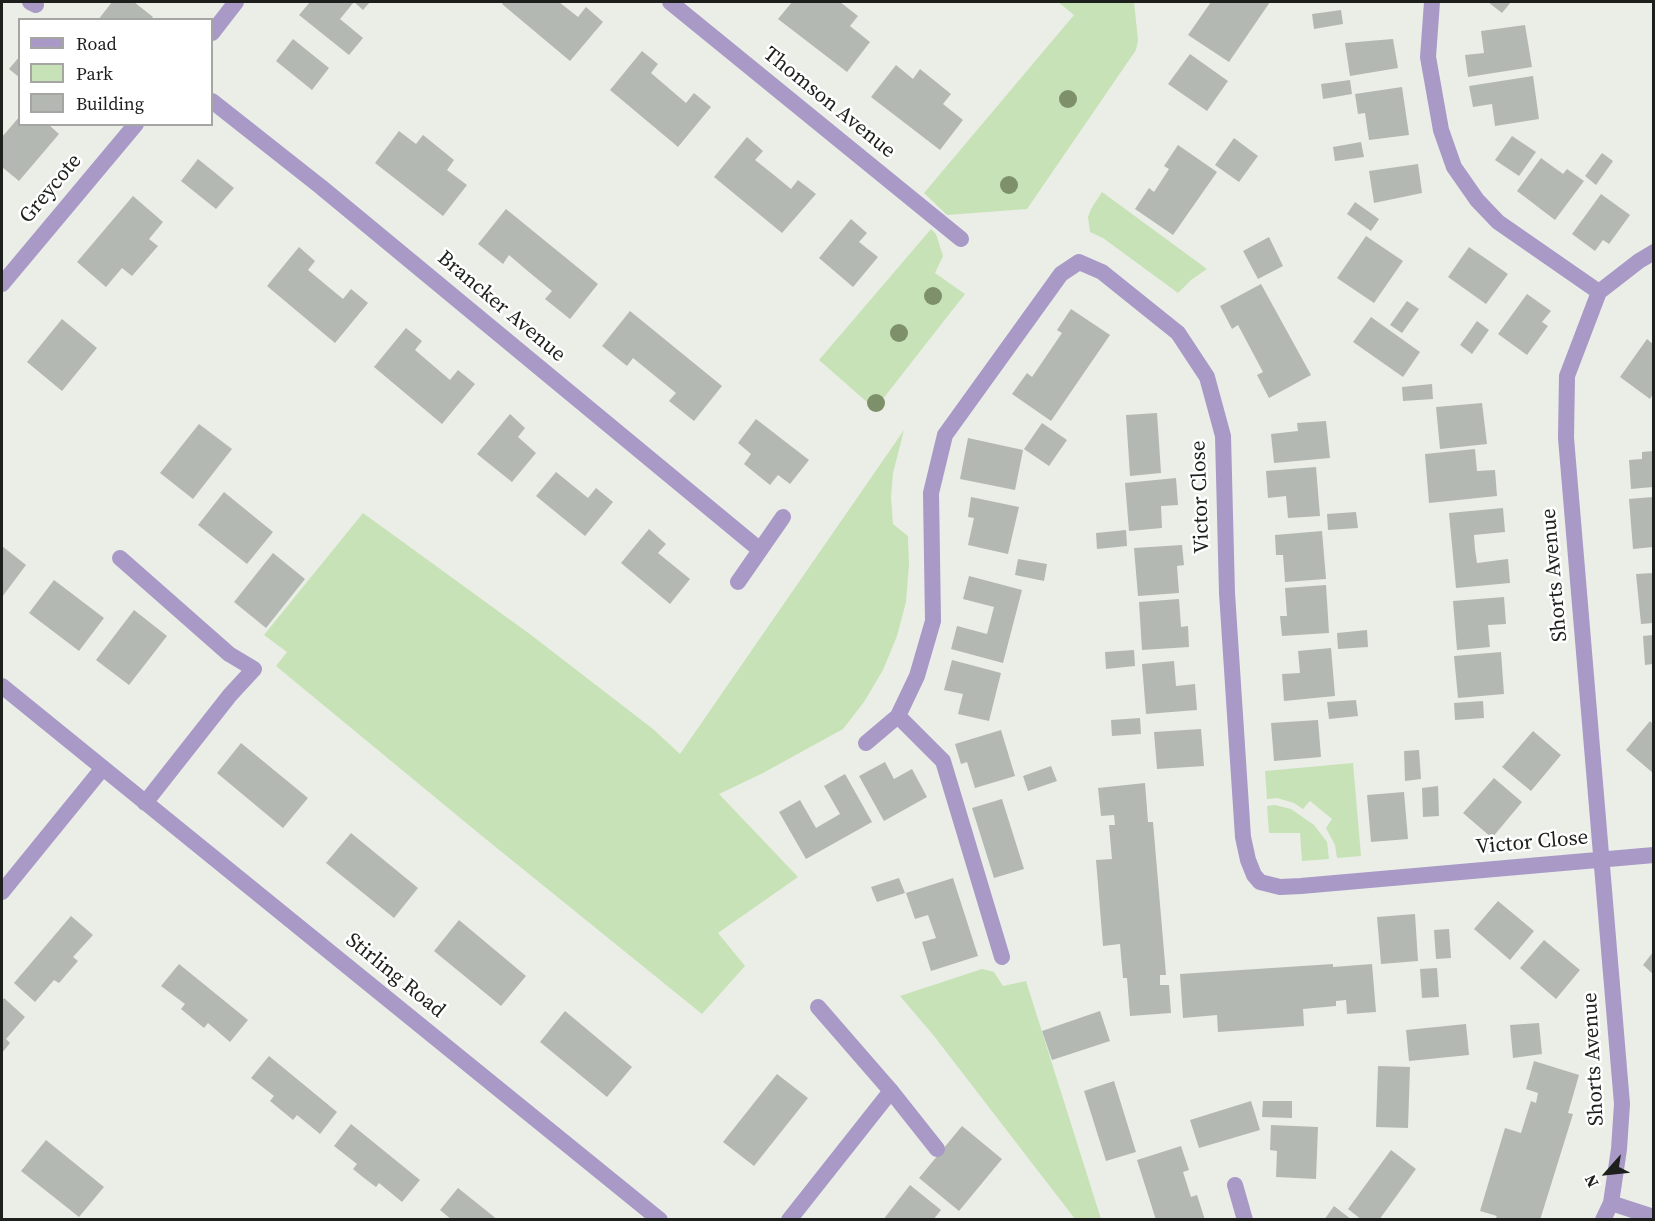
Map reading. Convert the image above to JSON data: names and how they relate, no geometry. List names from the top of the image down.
{
  "streets": {
    "street": [
      "Thomson Avenue",
      "Greycote",
      "Brancker Avenue",
      "Victor Close",
      "Shorts Avenue",
      "Stirling Road"
    ]
  },
  "crossings": [
    ["Victor Close", "Shorts Avenue"]
  ],
  "legend": ["Road", "Park", "Building"],
  "north": "bottom left"
}
